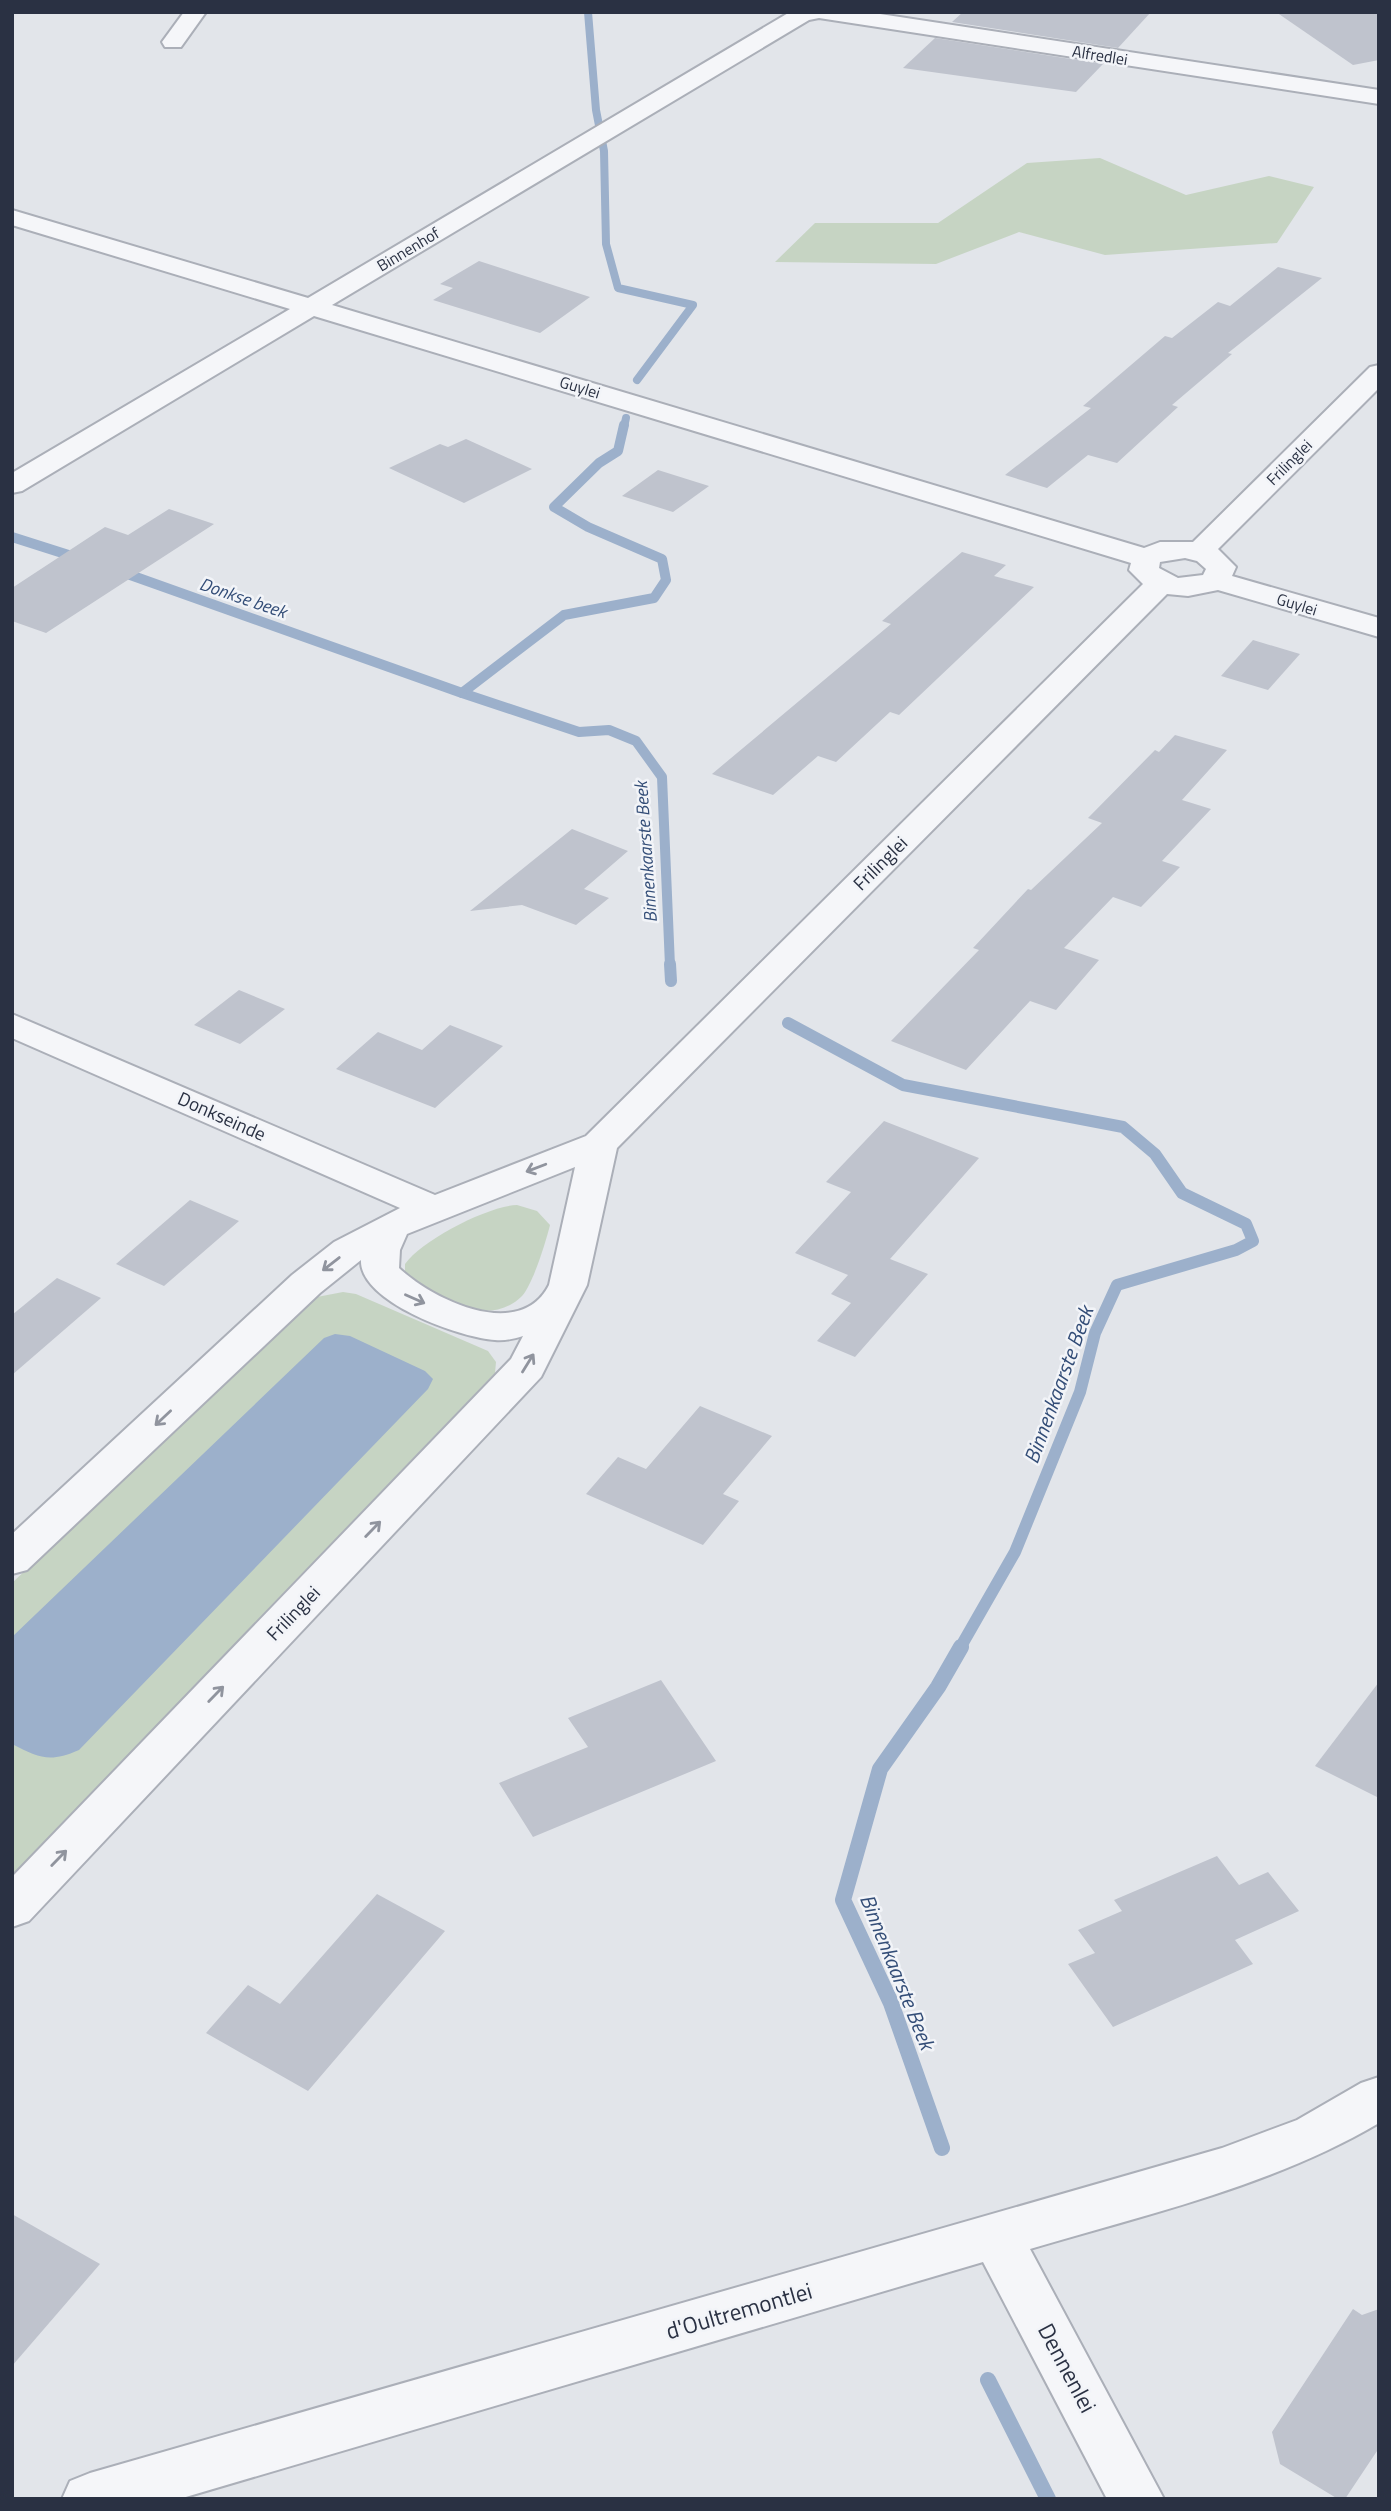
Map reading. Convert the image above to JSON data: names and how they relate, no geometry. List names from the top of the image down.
{
  "streets": {
    "street": [
      "Alfredlei",
      "Binnenhof",
      "Guylei",
      "Frilinglei",
      "Donkseinde",
      "d'Oultremontlei",
      "Dennenlei"
    ]
  },
  "crossings": [
    ["Alfredlei", "Binnenhof"],
    ["Binnenhof", "Guylei"],
    ["Guylei", "Frilinglei"],
    ["Frilinglei", "Donkseinde"],
    ["d'Oultremontlei", "Dennenlei"]
  ],
  "water": ["Donkse beek", "Binnenkaarste Beek"]
}
